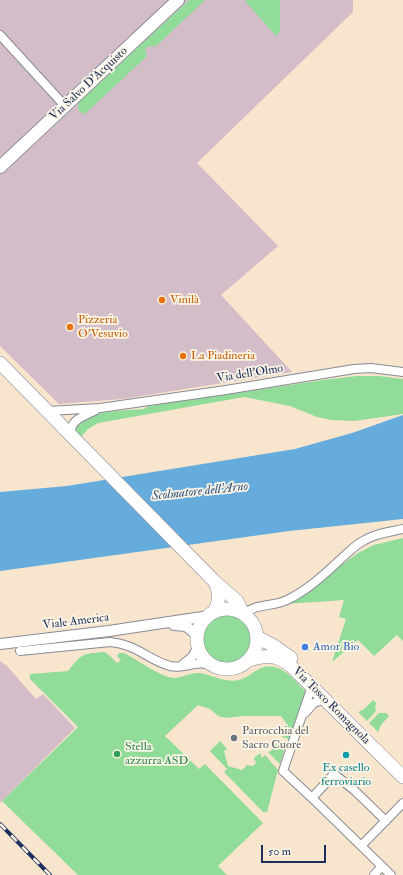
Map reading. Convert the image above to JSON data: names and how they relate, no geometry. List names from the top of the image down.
{
  "streets": {
    "main road": ["Via Salvo D'Acquisto", "Via Tosco Romagnola"],
    "street": ["Via dell'Olmo", "Viale America"]
  },
  "water": ["Scolmatore dell'Arno"],
  "places": [
    "Vinilà",
    "Pizzeria O'Vesuvio",
    "La Piadineria",
    "Amor Bio",
    "Parrocchia del Sacro Cuore",
    "Stella azzurra ASD",
    "Ex casello ferroviario"
  ],
  "scale_bar": "50 m"
}
